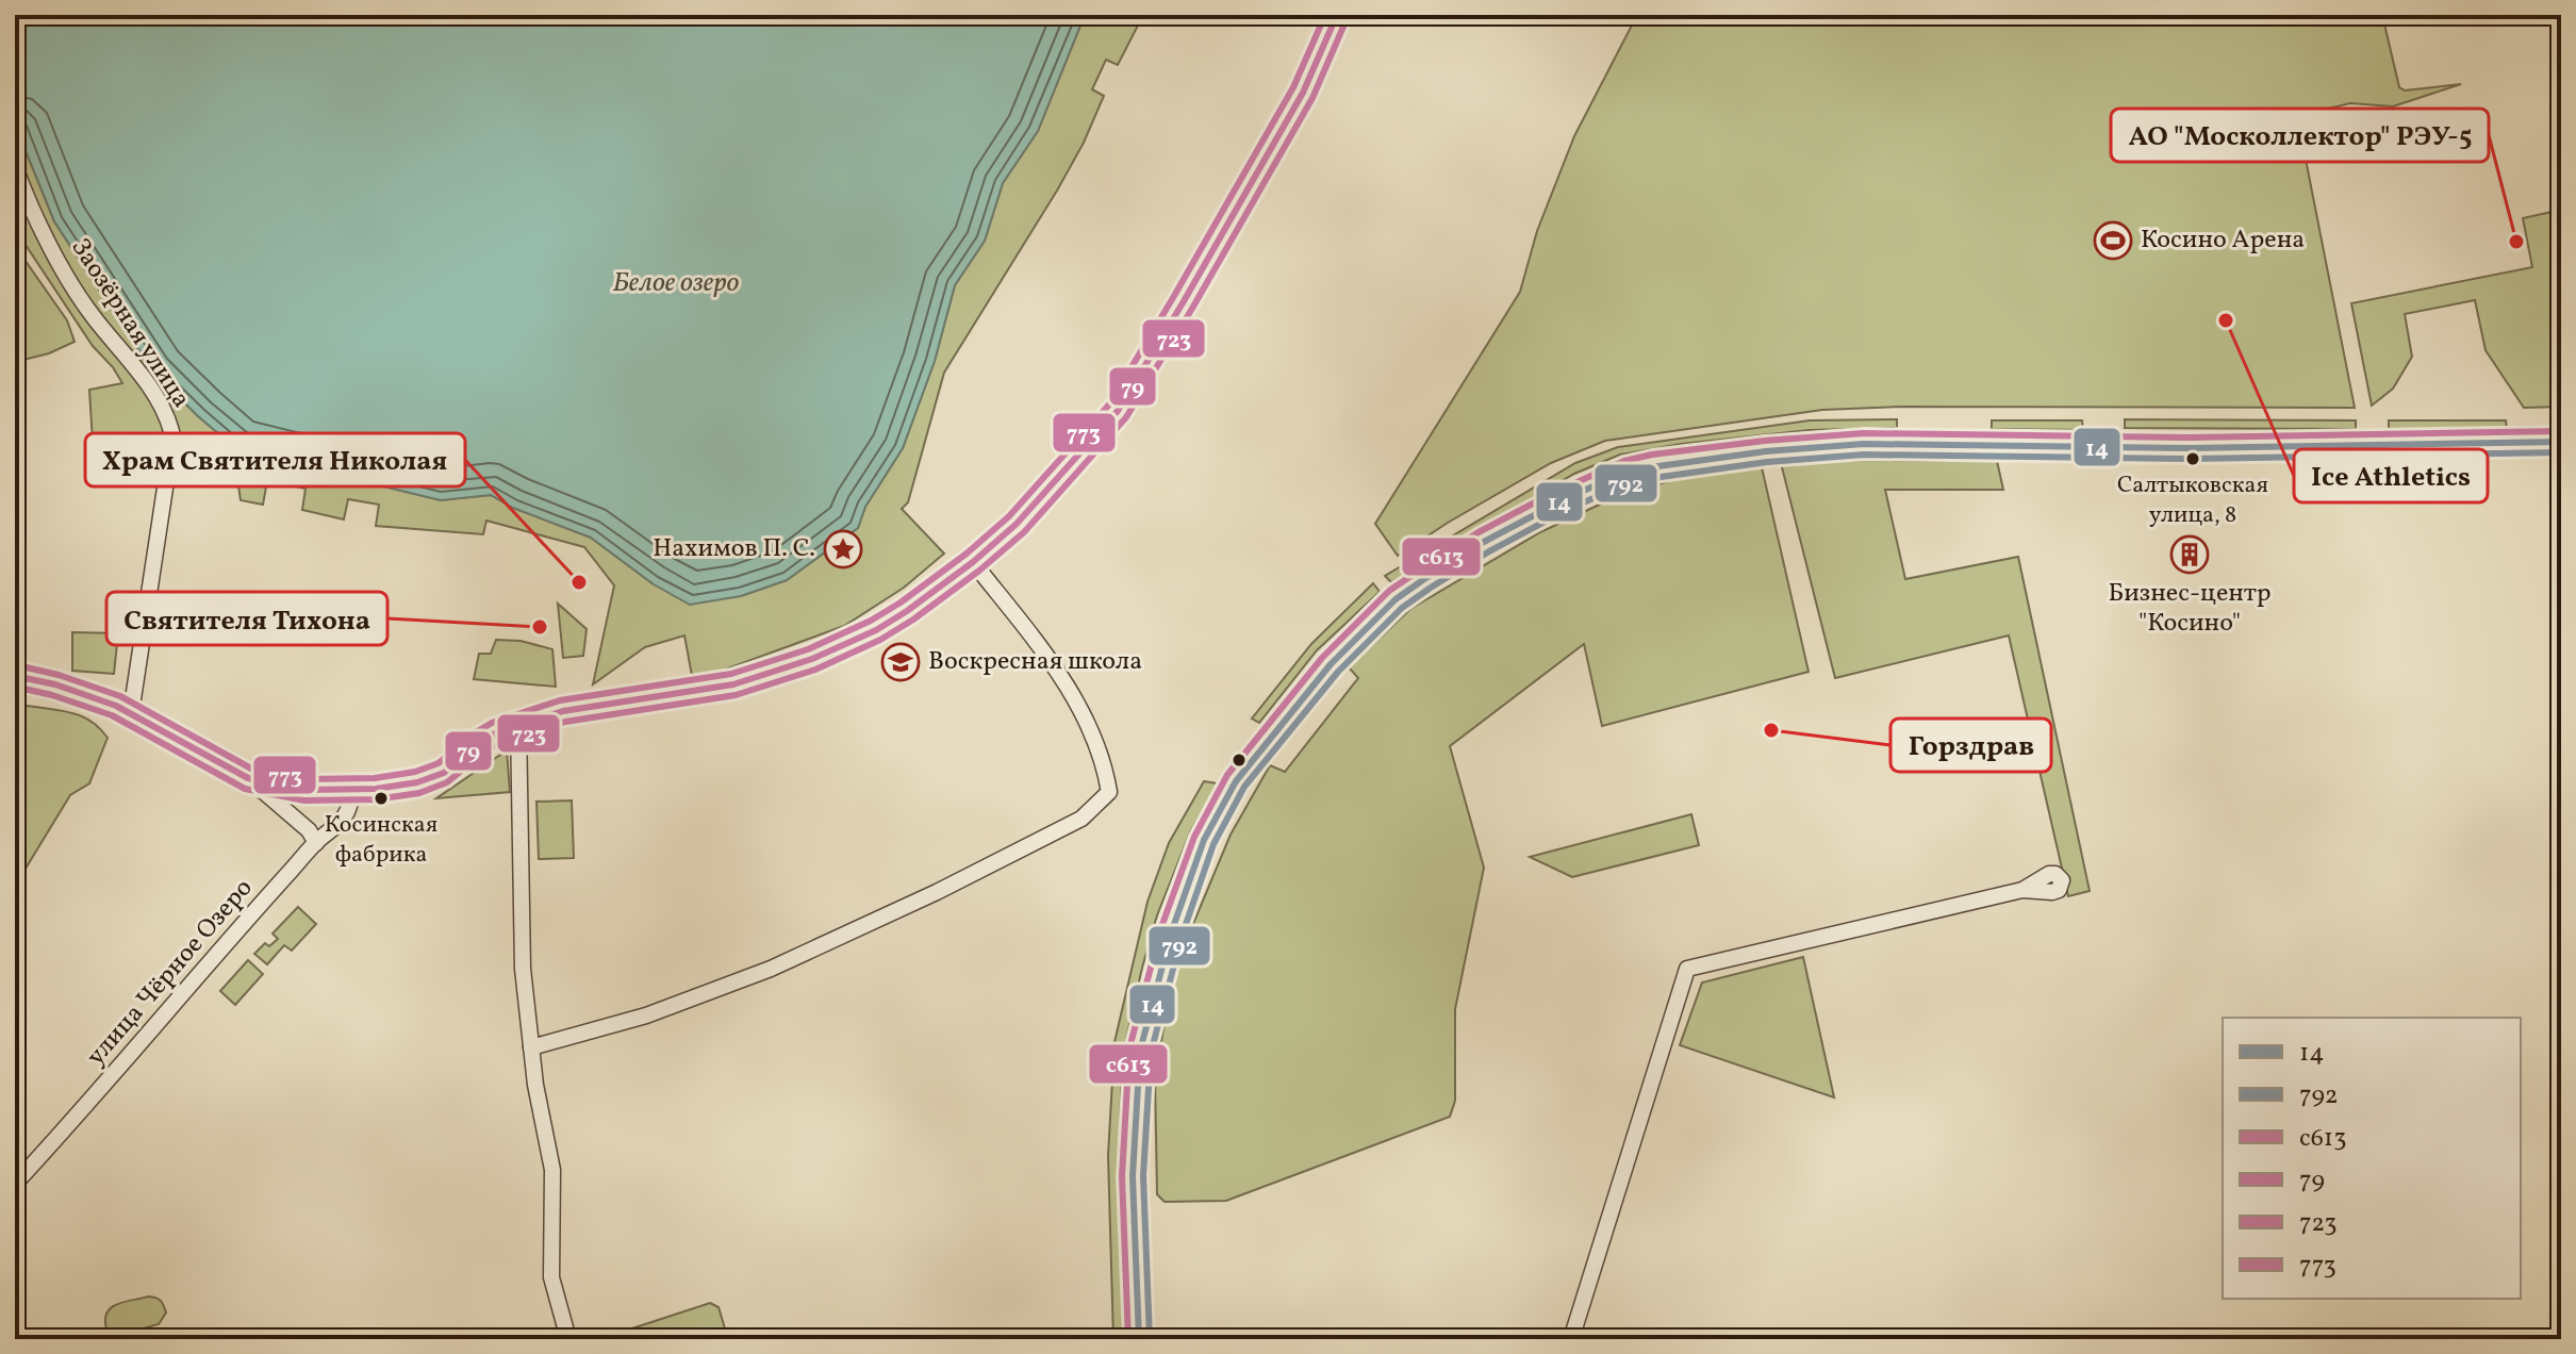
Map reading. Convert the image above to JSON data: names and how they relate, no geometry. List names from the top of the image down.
{
  "streets": {
    "street": ["Заозёрная улица", "улица Чёрное Озеро"]
  },
  "water": ["Белое озеро"],
  "places": {
    "sports": ["Косино Арена"],
    "other": [
      "АО \"Москоллектор\" РЭУ-5",
      "Ice Athletics",
      "Салтыковская улица, 8",
      "Храм Святителя Николая",
      "Святителя Тихона",
      "Горздрав",
      "Косинская фабрика"
    ],
    "place": ["Нахимов П. С."],
    "building": ["Бизнес-центр \"Косино\""],
    "school or university": ["Воскресная школа"]
  },
  "lines": [
    "transit line 79",
    "transit line 773",
    "transit line 723",
    "transit line с613",
    "transit line 14",
    "transit line 792"
  ],
  "legend": [
    "14",
    "792",
    "с613",
    "79",
    "723",
    "773"
  ]
}
